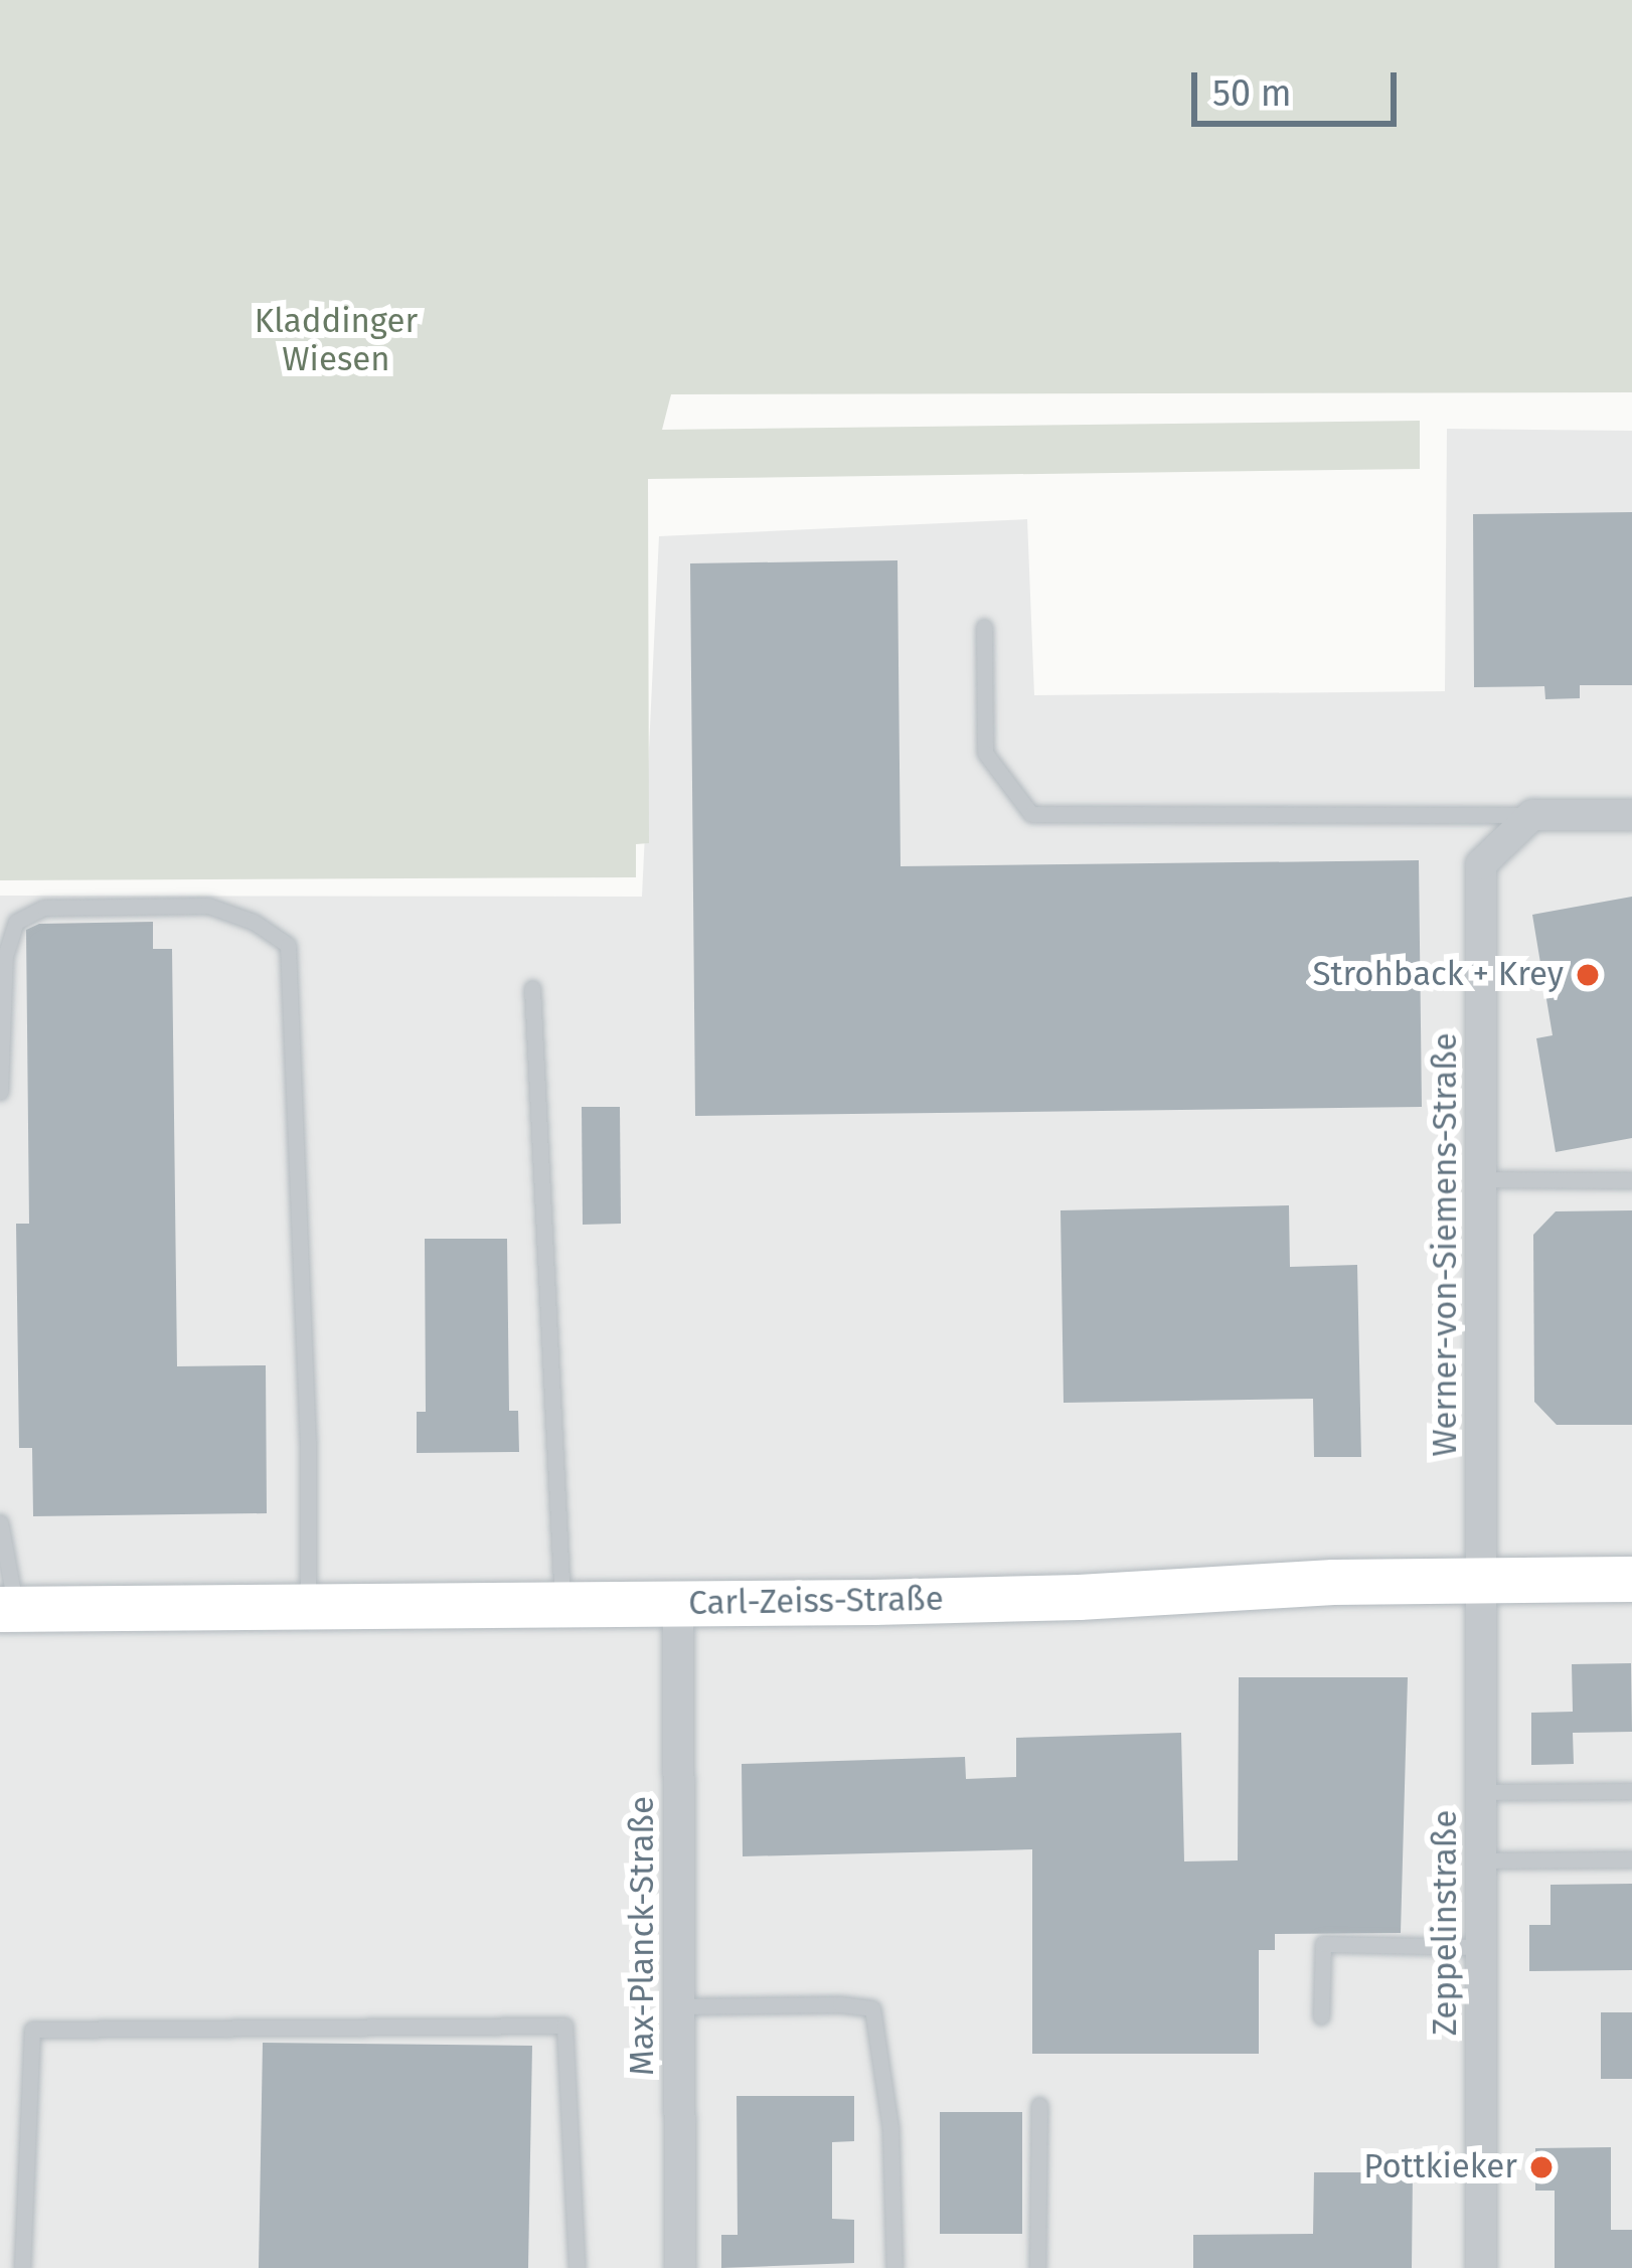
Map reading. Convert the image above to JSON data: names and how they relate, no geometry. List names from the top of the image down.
{
  "streets": {
    "main road": ["Carl-Zeiss-Straße"],
    "street": ["Werner-von-Siemens-Straße", "Zeppelinstraße", "Max-Planck-Straße"]
  },
  "crossings": [
    ["Werner-von-Siemens-Straße", "Carl-Zeiss-Straße"],
    ["Werner-von-Siemens-Straße", "Zeppelinstraße"],
    ["Carl-Zeiss-Straße", "Zeppelinstraße"],
    ["Carl-Zeiss-Straße", "Max-Planck-Straße"]
  ],
  "parks": ["Kladdinger Wiesen"],
  "places": ["Strohback + Krey", "Pottkieker"],
  "scale_bar": "50 m"
}
